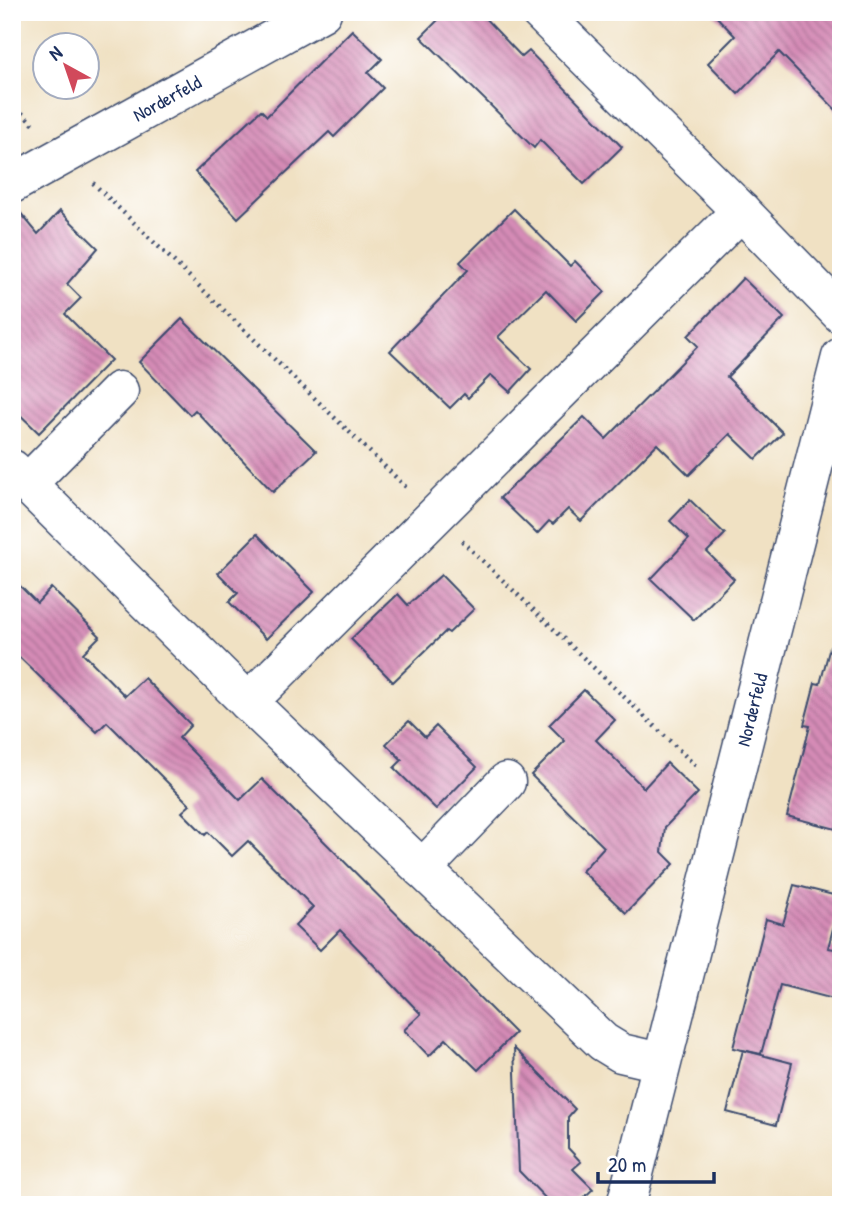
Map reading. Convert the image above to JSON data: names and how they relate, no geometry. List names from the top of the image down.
{
  "streets": {
    "street": ["Norderfeld"]
  },
  "scale_bar": "20 m",
  "north": "top left"
}
